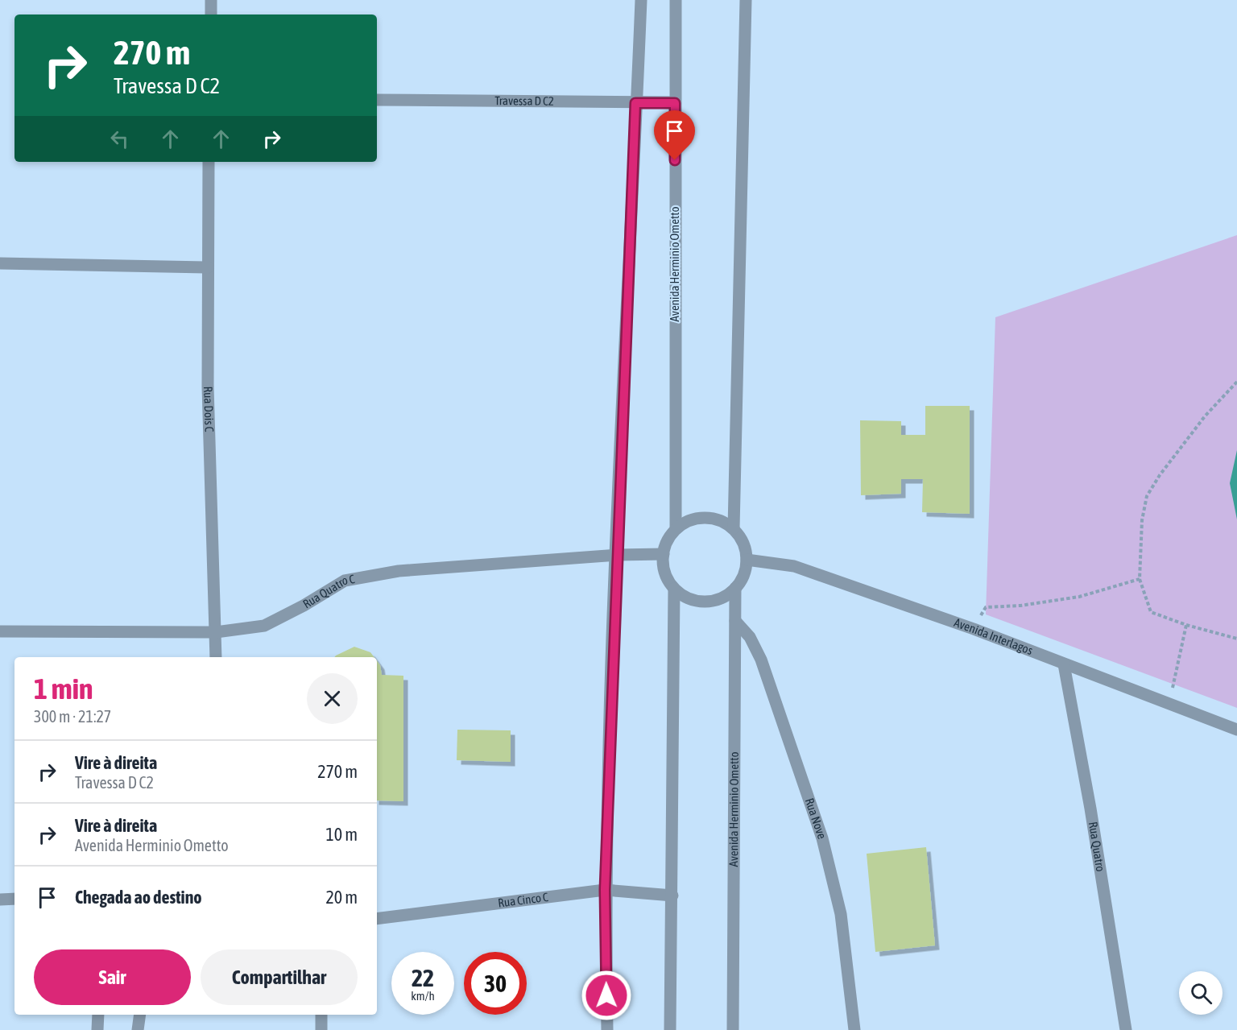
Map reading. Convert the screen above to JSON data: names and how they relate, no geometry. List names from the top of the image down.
{
  "streets": {
    "street": [
      "Travessa D C2",
      "Avenida Herminio Ometto",
      "Rua Dois C",
      "Rua Quatro C",
      "Avenida Interlagos",
      "Rua Nove",
      "Rua Quatro",
      "Rua Cinco C"
    ]
  },
  "crossings": [
    ["Travessa D C2", "Avenida Herminio Ometto"],
    ["Avenida Herminio Ometto", "Rua Quatro C"],
    ["Avenida Herminio Ometto", "Avenida Interlagos"],
    ["Avenida Herminio Ometto", "Rua Nove"],
    ["Rua Dois C", "Rua Quatro C"],
    ["Rua Quatro C", "Avenida Interlagos"],
    ["Avenida Interlagos", "Rua Quatro"]
  ],
  "page": {
    "turn": ["270 m", "Travessa D C2"],
    "heading": ["1 min", "300 m · 21:27"],
    "list": [
      {
        "name": "Vire à direita",
        "note": "Travessa D C2",
        "value": "270 m"
      },
      {
        "name": "Vire à direita",
        "note": "Avenida Herminio Ometto",
        "value": "10 m"
      },
      {
        "name": "Chegada ao destino",
        "value": "20 m"
      }
    ],
    "buttons": ["Sair", "Compartilhar"],
    "speed": "22 km/h",
    "limit": "30"
  }
}
